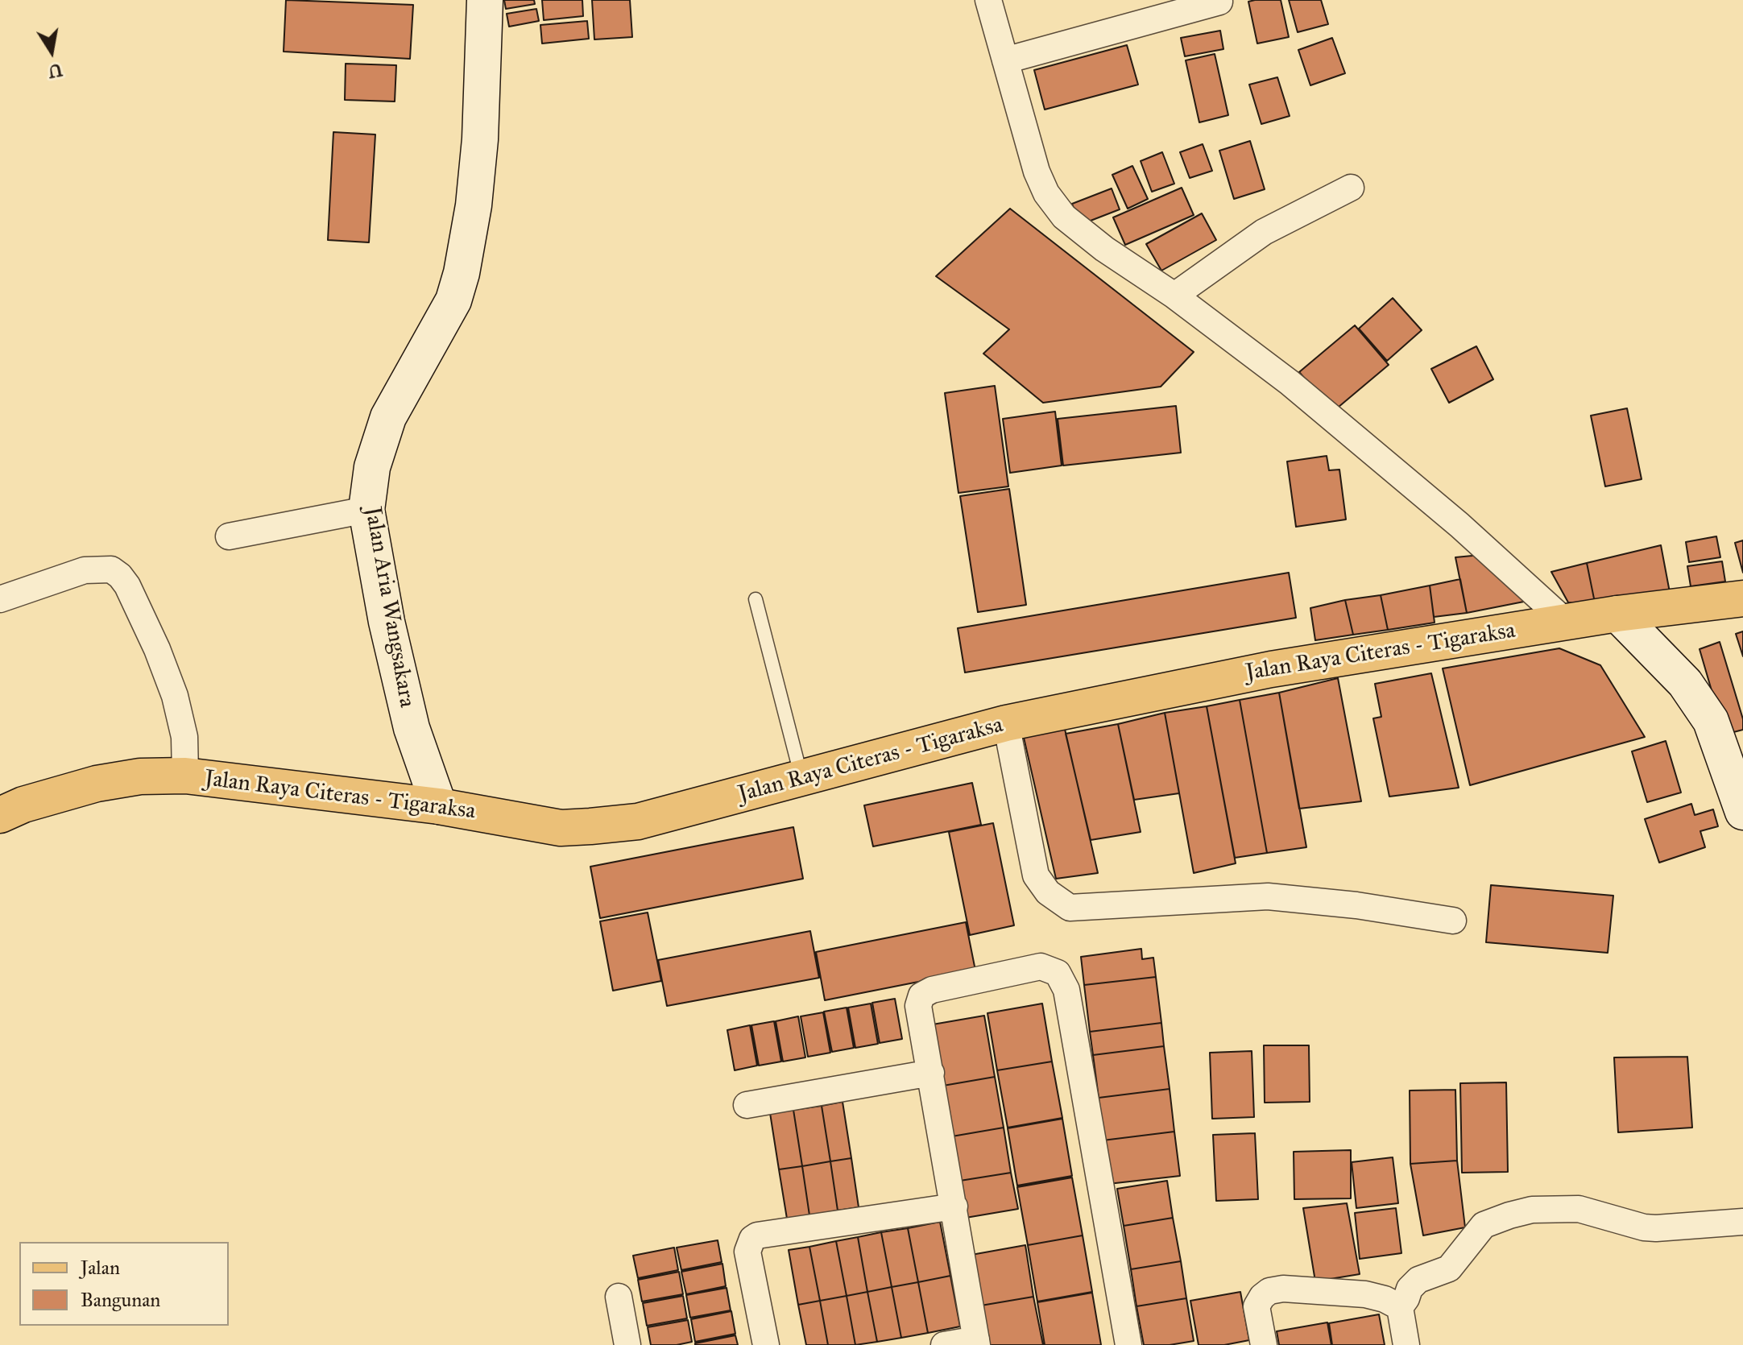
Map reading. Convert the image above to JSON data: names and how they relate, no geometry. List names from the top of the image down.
{
  "streets": {
    "main road": ["Jalan Raya Citeras - Tigaraksa"],
    "street": ["Jalan Aria Wangsakara"]
  },
  "crossings": [
    ["Jalan Aria Wangsakara", "Jalan Raya Citeras - Tigaraksa"]
  ],
  "legend": ["Jalan", "Bangunan"],
  "north": "bottom"
}
